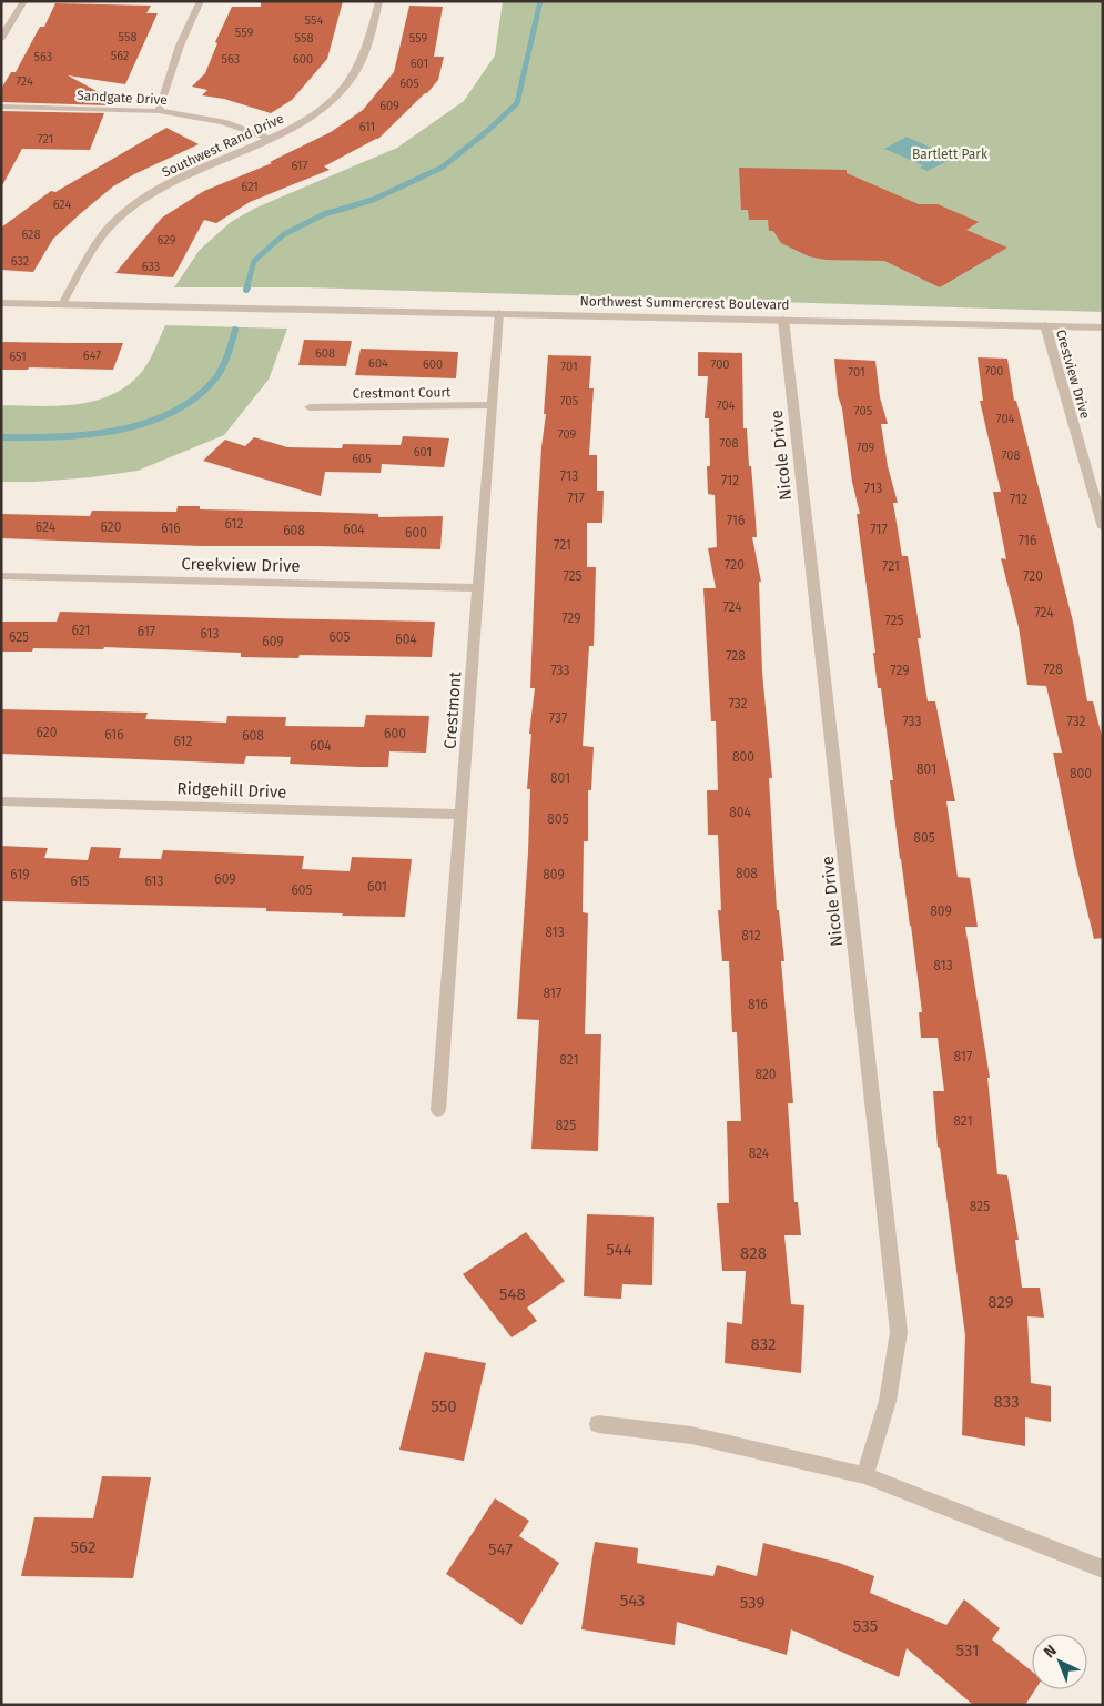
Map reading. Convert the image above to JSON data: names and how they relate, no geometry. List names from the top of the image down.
{
  "streets": {
    "street": [
      "Sandgate Drive",
      "Southwest Rand Drive",
      "Northwest Summercrest Boulevard",
      "Crestview Drive",
      "Crestmont Court",
      "Nicole Drive",
      "Creekview Drive",
      "Crestmont",
      "Ridgehill Drive"
    ]
  },
  "crossings": [
    ["Sandgate Drive", "Southwest Rand Drive"],
    ["Southwest Rand Drive", "Northwest Summercrest Boulevard"],
    ["Northwest Summercrest Boulevard", "Crestview Drive"],
    ["Northwest Summercrest Boulevard", "Nicole Drive"],
    ["Northwest Summercrest Boulevard", "Crestmont"],
    ["Crestmont Court", "Crestmont"],
    ["Creekview Drive", "Crestmont"],
    ["Crestmont", "Ridgehill Drive"]
  ],
  "parks": ["Bartlett Park"],
  "house_numbers": [
    "554",
    "559",
    "558",
    "558",
    "559",
    "562",
    "563",
    "563",
    "600",
    "601",
    "724",
    "605",
    "609",
    "611",
    "721",
    "617",
    "621",
    "624",
    "628",
    "629",
    "632",
    "633",
    "608",
    "647",
    "651",
    "604",
    "600",
    "700",
    "701",
    "700",
    "701",
    "705",
    "704",
    "705",
    "704",
    "709",
    "708",
    "709",
    "601",
    "708",
    "605",
    "713",
    "712",
    "713",
    "717",
    "712",
    "716",
    "612",
    "624",
    "620",
    "616",
    "604",
    "717",
    "608",
    "600",
    "716",
    "721",
    "720",
    "721",
    "725",
    "720",
    "724",
    "724",
    "729",
    "725",
    "621",
    "617",
    "613",
    "625",
    "605",
    "604",
    "609",
    "728",
    "728",
    "733",
    "729",
    "732",
    "737",
    "733",
    "732",
    "620",
    "600",
    "616",
    "608",
    "612",
    "604",
    "800",
    "801",
    "800",
    "801",
    "804",
    "805",
    "805",
    "808",
    "619",
    "809",
    "609",
    "615",
    "613",
    "601",
    "605",
    "809",
    "813",
    "812",
    "813",
    "817",
    "816",
    "817",
    "821",
    "820",
    "821",
    "825",
    "824",
    "825",
    "544",
    "828",
    "548",
    "829",
    "832",
    "833",
    "550",
    "562",
    "547",
    "543",
    "539",
    "535",
    "531"
  ],
  "north": "top left"
}
